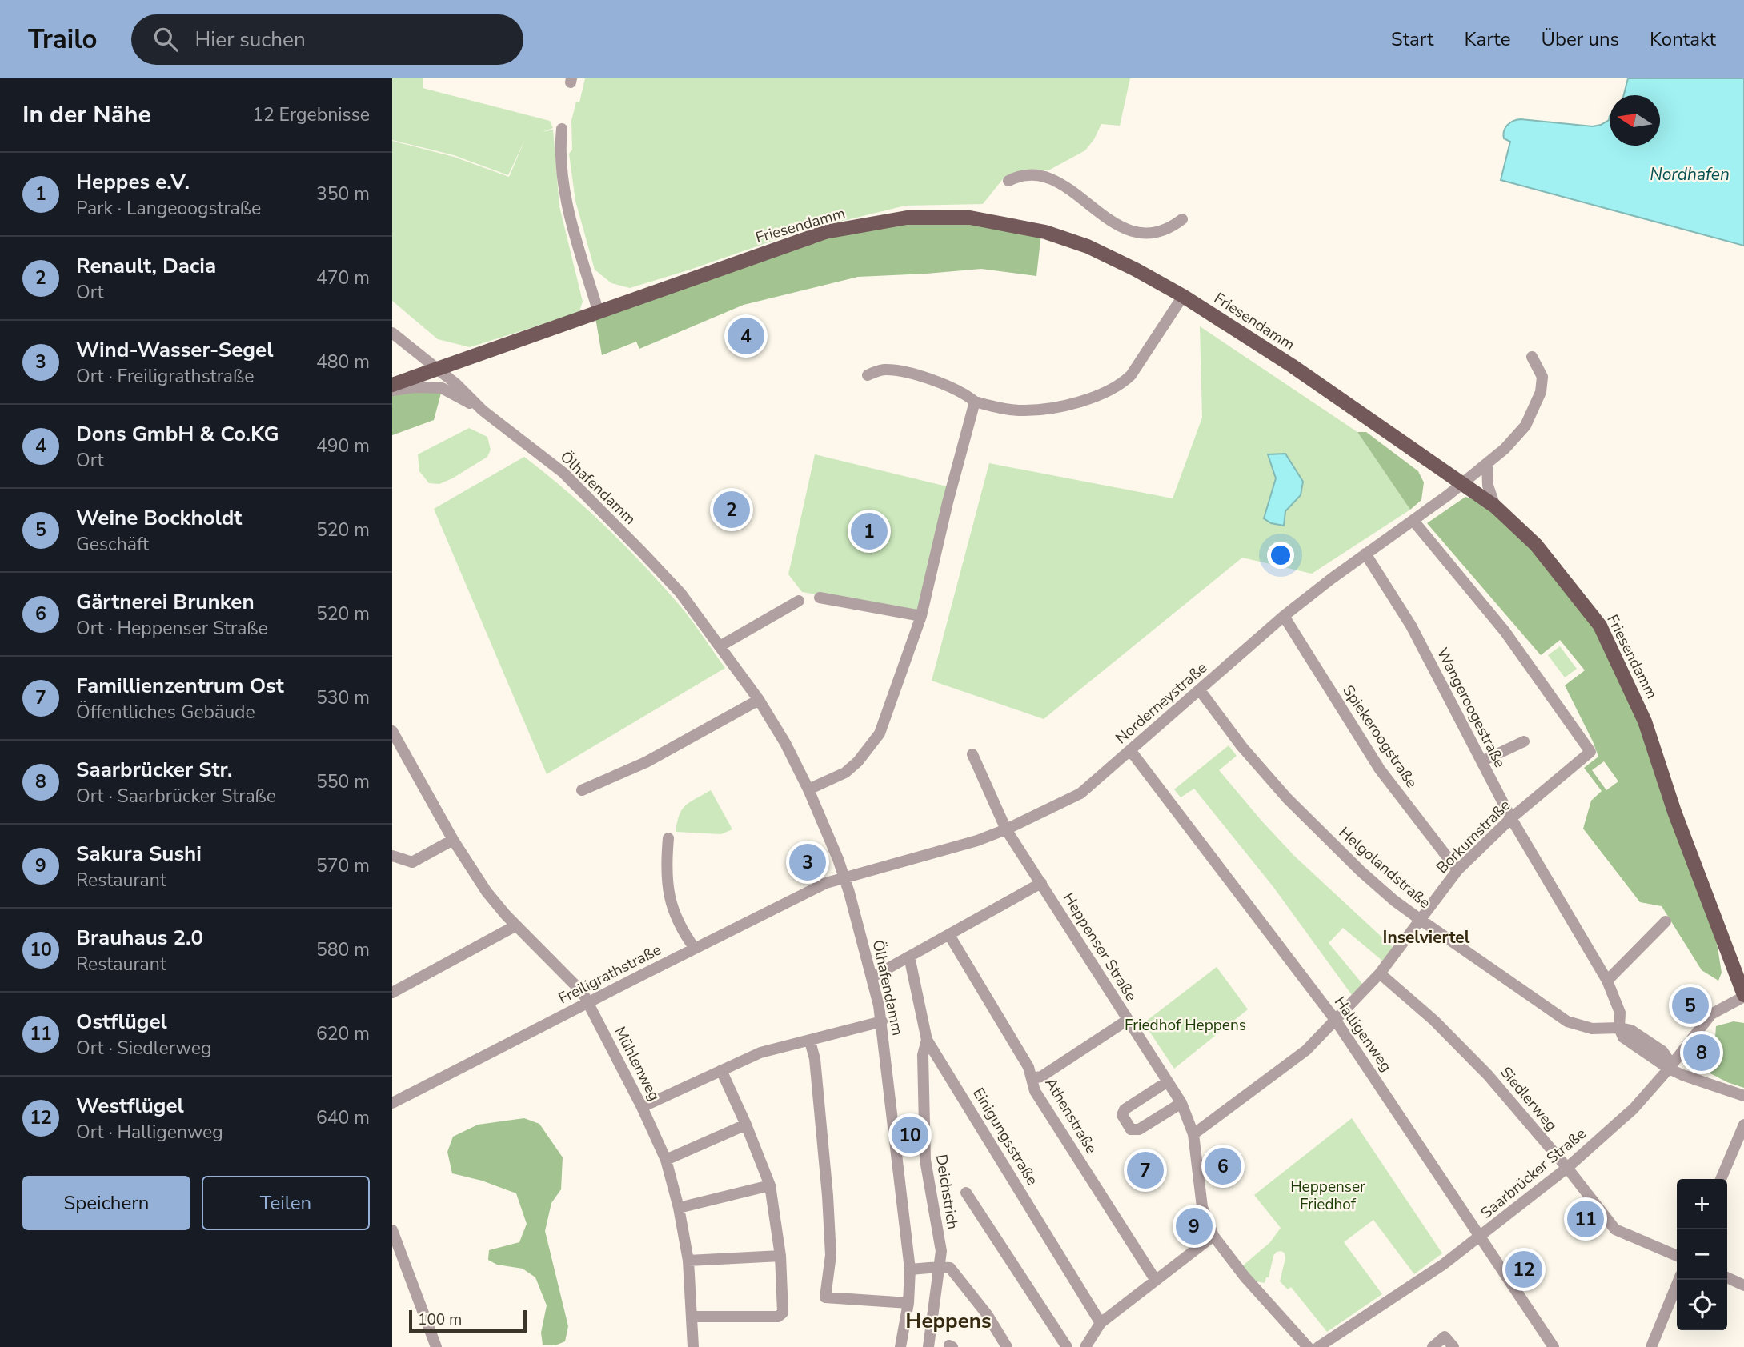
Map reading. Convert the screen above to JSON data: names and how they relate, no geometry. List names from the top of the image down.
{
  "streets": {
    "main road": ["Friesendamm"],
    "street": [
      "Ölhafendamm",
      "Norderneystraße",
      "Wangeroogestraße",
      "Spiekeroogstraße",
      "Borkumstraße",
      "Helgolandstraße",
      "Heppenser Straße",
      "Freiligrathstraße",
      "Halligenweg",
      "Mühlenweg",
      "Siedlerweg",
      "Athenstraße",
      "Einigungsstraße",
      "Saarbrücker Straße",
      "Deichstrich"
    ]
  },
  "crossings": [
    ["Friesendamm", "Ölhafendamm"],
    ["Friesendamm", "Norderneystraße"],
    ["Friesendamm", "Saarbrücker Straße"],
    ["Ölhafendamm", "Norderneystraße"],
    ["Ölhafendamm", "Freiligrathstraße"],
    ["Norderneystraße", "Wangeroogestraße"],
    ["Norderneystraße", "Spiekeroogstraße"],
    ["Norderneystraße", "Borkumstraße"],
    ["Norderneystraße", "Helgolandstraße"],
    ["Norderneystraße", "Heppenser Straße"],
    ["Norderneystraße", "Freiligrathstraße"],
    ["Norderneystraße", "Halligenweg"],
    ["Wangeroogestraße", "Borkumstraße"],
    ["Wangeroogestraße", "Helgolandstraße"],
    ["Spiekeroogstraße", "Borkumstraße"],
    ["Borkumstraße", "Helgolandstraße"],
    ["Borkumstraße", "Heppenser Straße"],
    ["Borkumstraße", "Halligenweg"],
    ["Borkumstraße", "Siedlerweg"],
    ["Helgolandstraße", "Saarbrücker Straße"],
    ["Freiligrathstraße", "Mühlenweg"],
    ["Halligenweg", "Saarbrücker Straße"],
    ["Siedlerweg", "Saarbrücker Straße"],
    ["Einigungsstraße", "Deichstrich"]
  ],
  "districts": ["Inselviertel", "Heppens"],
  "water": ["Nordhafen"],
  "parks": ["Friedhof Heppens", "Heppenser Friedhof"],
  "scale_bar": "100 m",
  "north": "left",
  "page": {
    "header": "Trailo",
    "search": "Hier suchen",
    "nav": [
      "Start",
      "Karte",
      "Über uns",
      "Kontakt"
    ],
    "heading": ["In der Nähe", "12 Ergebnisse"],
    "list": [
      {
        "mark": "1",
        "name": "Heppes e.V.",
        "note": "Park · Langeoogstraße",
        "value": "350 m"
      },
      {
        "mark": "2",
        "name": "Renault, Dacia",
        "note": "Ort",
        "value": "470 m"
      },
      {
        "mark": "3",
        "name": "Wind-Wasser-Segel",
        "note": "Ort · Freiligrathstraße",
        "value": "480 m"
      },
      {
        "mark": "4",
        "name": "Dons GmbH & Co.KG",
        "note": "Ort",
        "value": "490 m"
      },
      {
        "mark": "5",
        "name": "Weine Bockholdt",
        "note": "Geschäft",
        "value": "520 m"
      },
      {
        "mark": "6",
        "name": "Gärtnerei Brunken",
        "note": "Ort · Heppenser Straße",
        "value": "520 m"
      },
      {
        "mark": "7",
        "name": "Famillienzentrum Ost",
        "note": "Öffentliches Gebäude",
        "value": "530 m"
      },
      {
        "mark": "8",
        "name": "Saarbrücker Str.",
        "note": "Ort · Saarbrücker Straße",
        "value": "550 m"
      },
      {
        "mark": "9",
        "name": "Sakura Sushi",
        "note": "Restaurant",
        "value": "570 m"
      },
      {
        "mark": "10",
        "name": "Brauhaus 2.0",
        "note": "Restaurant",
        "value": "580 m"
      },
      {
        "mark": "11",
        "name": "Ostflügel",
        "note": "Ort · Siedlerweg",
        "value": "620 m"
      },
      {
        "mark": "12",
        "name": "Westflügel",
        "note": "Ort · Halligenweg",
        "value": "640 m"
      }
    ],
    "pins": [
      "4",
      "2",
      "1",
      "3",
      "5",
      "8",
      "10",
      "6",
      "7",
      "11",
      "9",
      "12"
    ],
    "buttons": ["Speichern", "Teilen"],
    "map_buttons": ["+", "−"],
    "scale": "100 m"
  }
}
